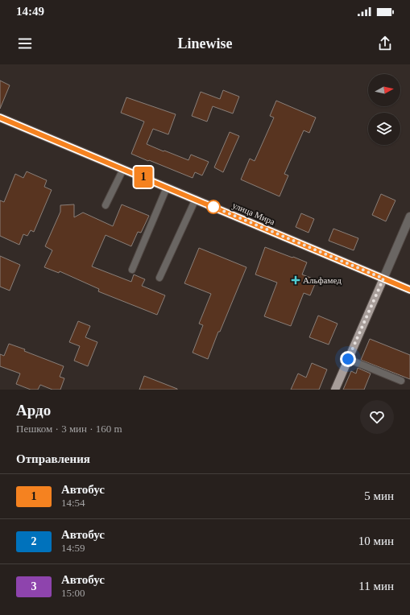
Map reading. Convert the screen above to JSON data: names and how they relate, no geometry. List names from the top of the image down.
{
  "streets": {
    "main road": ["улица Мира"]
  },
  "places": {
    "health": ["Альфамед"]
  },
  "lines": ["bus line 1"],
  "north": "right",
  "page": {
    "status": "14:49",
    "header": "Linewise",
    "on_map": "1",
    "heading": [
      ["Ардо", "Пешком · 3 мин · 160 m"],
      "Отправления"
    ],
    "list": [
      {
        "mark": "1",
        "name": "Автобус",
        "note": "14:54",
        "value": "5 мин"
      },
      {
        "mark": "2",
        "name": "Автобус",
        "note": "14:59",
        "value": "10 мин"
      },
      {
        "mark": "3",
        "name": "Автобус",
        "note": "15:00",
        "value": "11 мин"
      }
    ]
  }
}
